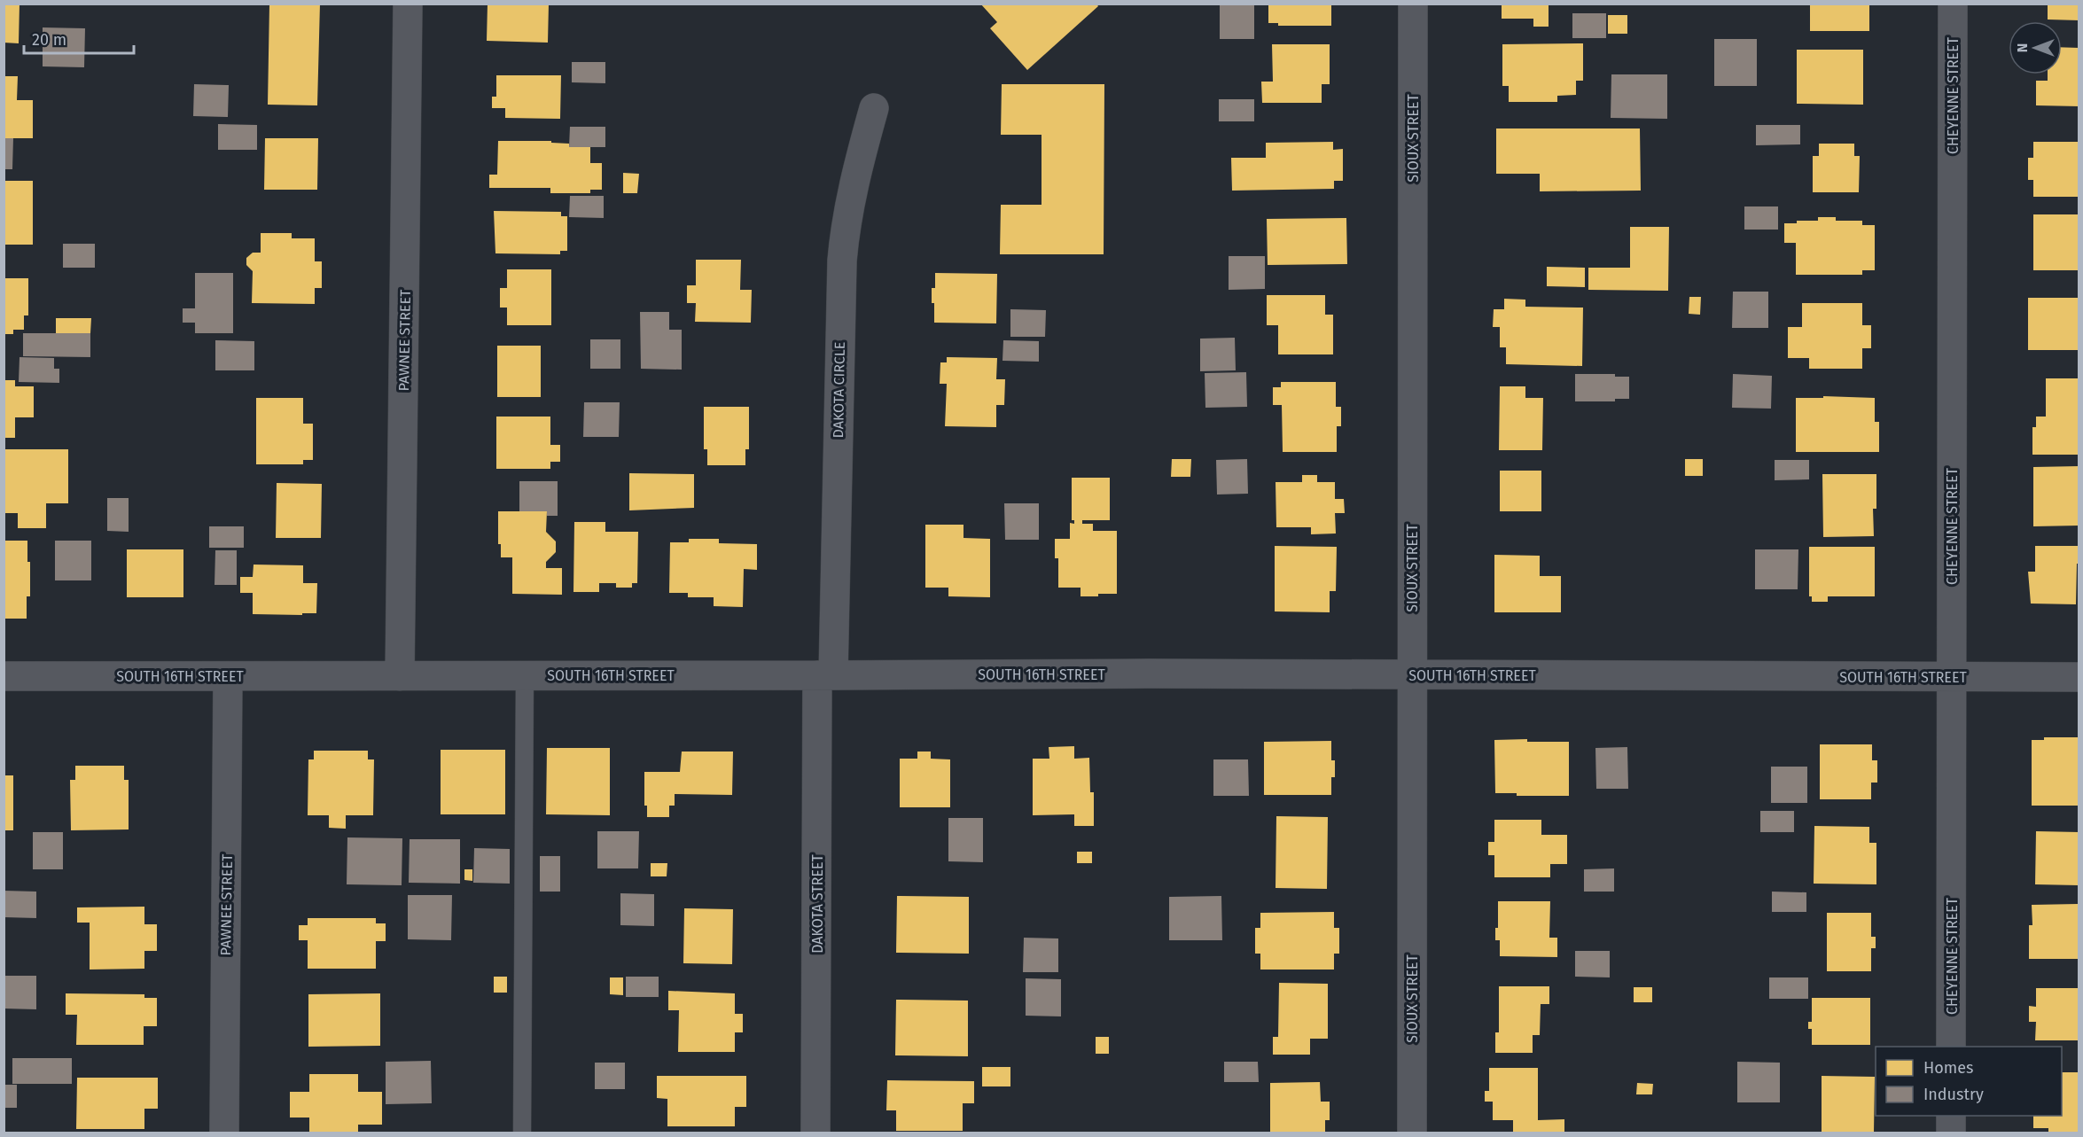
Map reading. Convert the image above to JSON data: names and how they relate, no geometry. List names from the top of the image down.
{
  "streets": {
    "street": [
      "CHEYENNE STREET",
      "SIOUX STREET",
      "PAWNEE STREET",
      "DAKOTA CIRCLE",
      "SOUTH 16TH STREET",
      "DAKOTA STREET"
    ]
  },
  "crossings": [
    ["CHEYENNE STREET", "SOUTH 16TH STREET"],
    ["SIOUX STREET", "SOUTH 16TH STREET"],
    ["PAWNEE STREET", "SOUTH 16TH STREET"],
    ["DAKOTA CIRCLE", "SOUTH 16TH STREET"],
    ["DAKOTA CIRCLE", "DAKOTA STREET"],
    ["SOUTH 16TH STREET", "DAKOTA STREET"]
  ],
  "legend": ["Homes", "Industry"],
  "scale_bar": "20 m",
  "north": "left"
}
